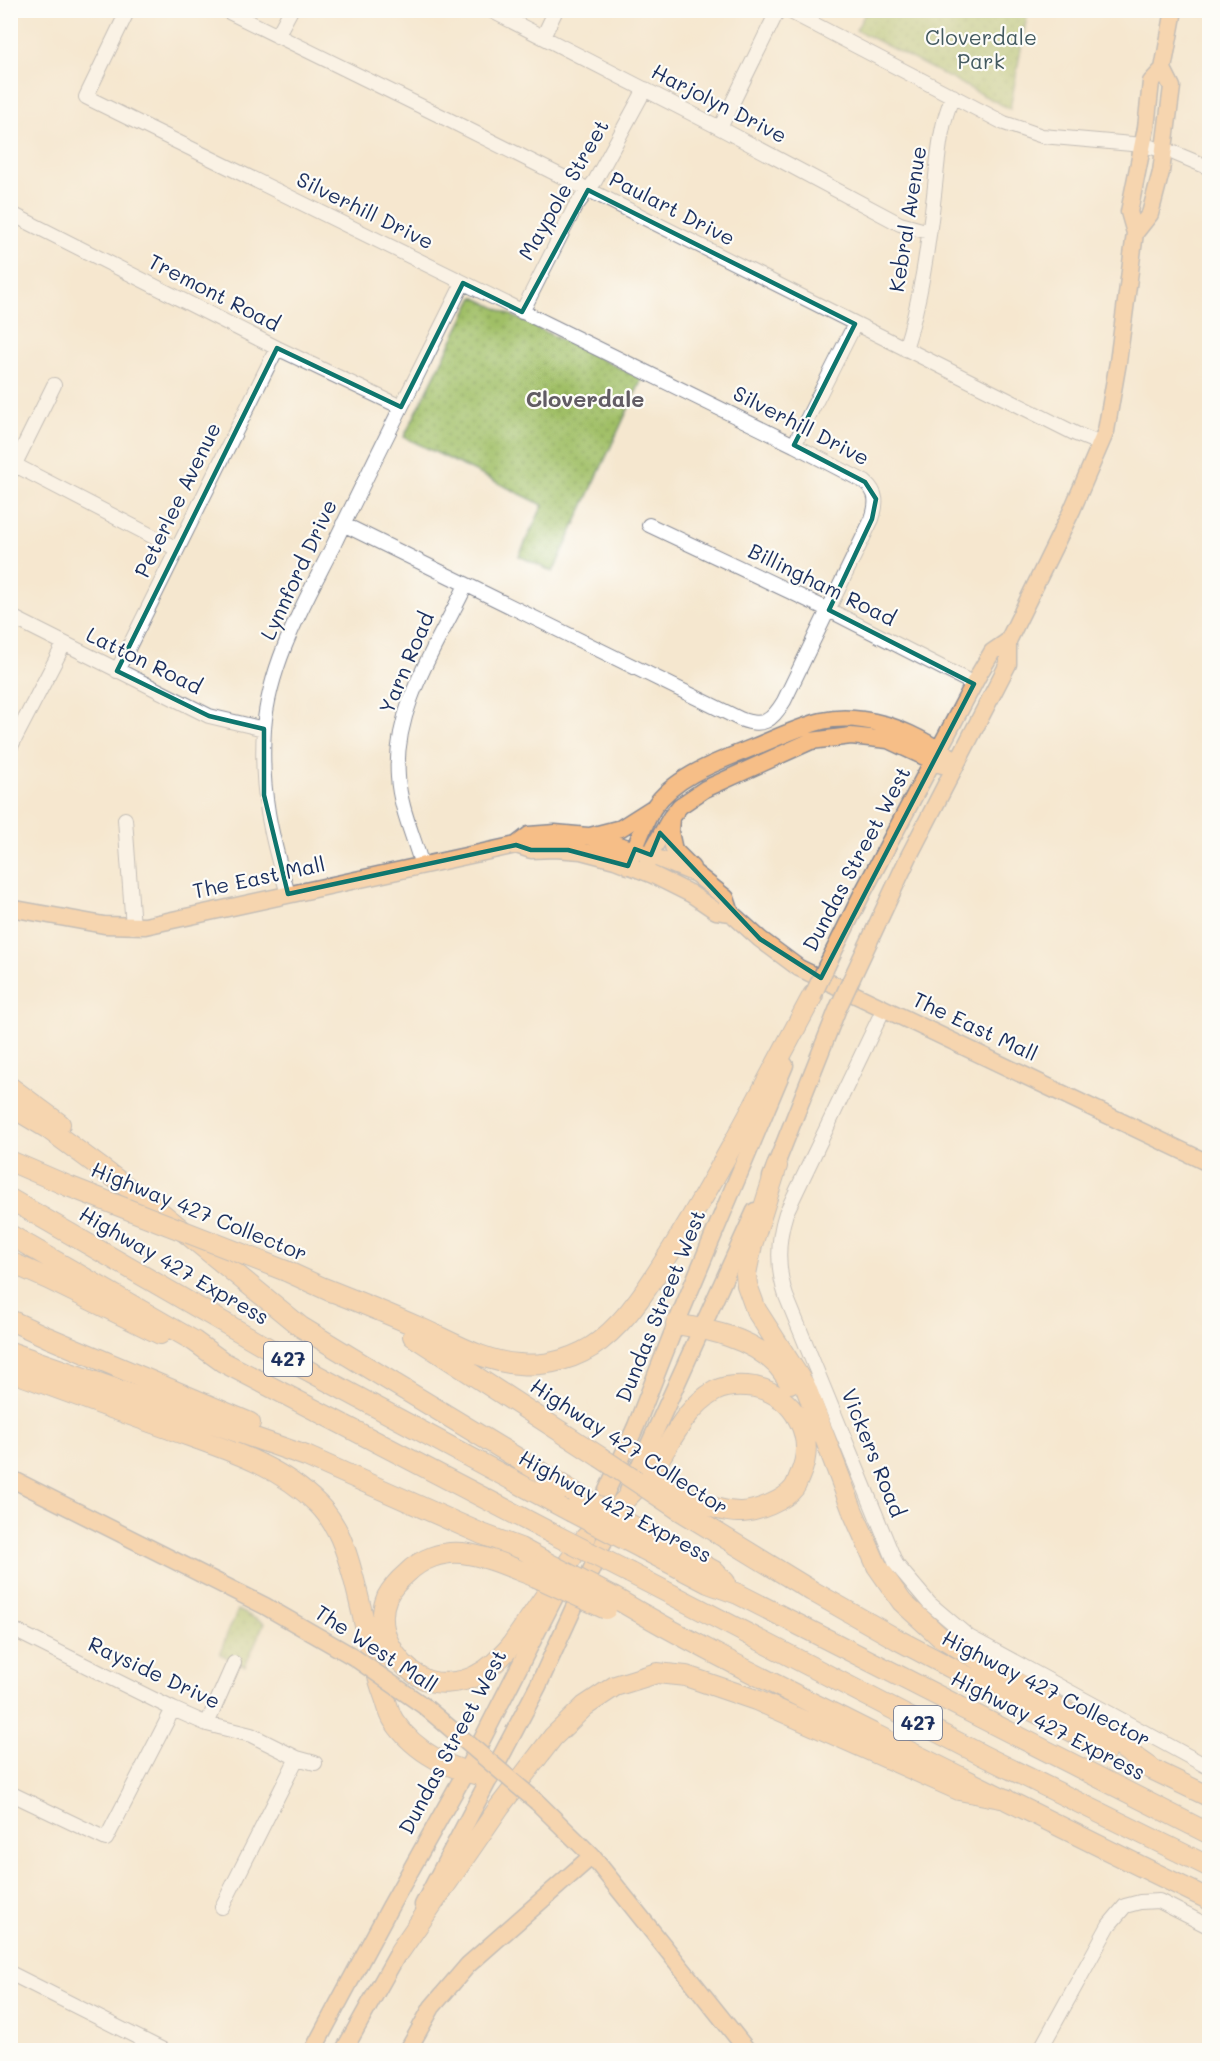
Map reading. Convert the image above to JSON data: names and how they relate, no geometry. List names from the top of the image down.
{
  "streets": {
    "highway": ["Highway 427 Collector", "Highway 427 Express", "427"],
    "main road": ["Dundas Street West", "The East Mall", "The West Mall"],
    "street": [
      "Harjolyn Drive",
      "Maypole Street",
      "Paulart Drive",
      "Silverhill Drive",
      "Kebral Avenue",
      "Tremont Road",
      "Peterlee Avenue",
      "Lynnford Drive",
      "Billingham Road",
      "Latton Road",
      "Yarn Road",
      "Vickers Road",
      "Rayside Drive"
    ]
  },
  "crossings": [
    ["Harjolyn Drive", "Maypole Street"],
    ["Harjolyn Drive", "Kebral Avenue"],
    ["Maypole Street", "Paulart Drive"],
    ["Maypole Street", "Silverhill Drive"],
    ["Paulart Drive", "Kebral Avenue"],
    ["Paulart Drive", "Dundas Street West"],
    ["Silverhill Drive", "Lynnford Drive"],
    ["Silverhill Drive", "Billingham Road"],
    ["Silverhill Drive", "Yarn Road"],
    ["Tremont Road", "Peterlee Avenue"],
    ["Tremont Road", "Lynnford Drive"],
    ["Peterlee Avenue", "Latton Road"],
    ["Lynnford Drive", "Latton Road"],
    ["Lynnford Drive", "The East Mall"],
    ["Billingham Road", "Dundas Street West"],
    ["Yarn Road", "The East Mall"],
    ["The East Mall", "Vickers Road"]
  ],
  "districts": ["Cloverdale"],
  "parks": ["Cloverdale Park"]
}
